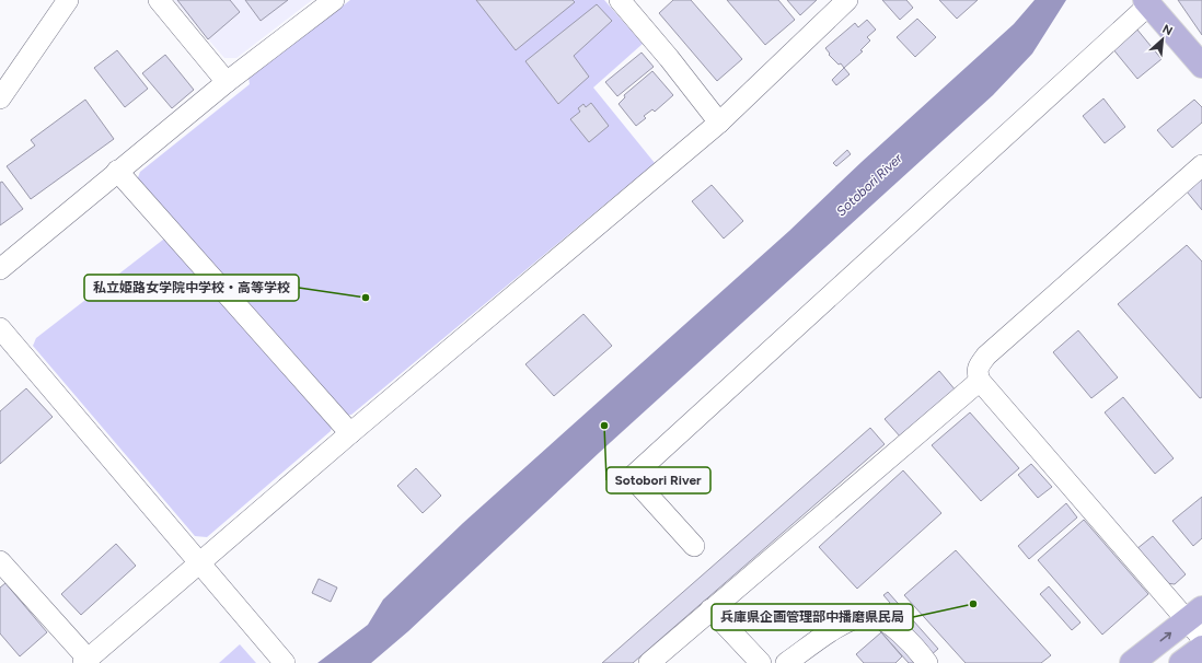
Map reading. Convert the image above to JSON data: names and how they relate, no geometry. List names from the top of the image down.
{
  "water": ["Sotobori River"],
  "places": ["私立姫路女学院中学校・高等学校", "Sotobori River", "兵庫県企画管理部中播磨県民局"],
  "north": "top right"
}
